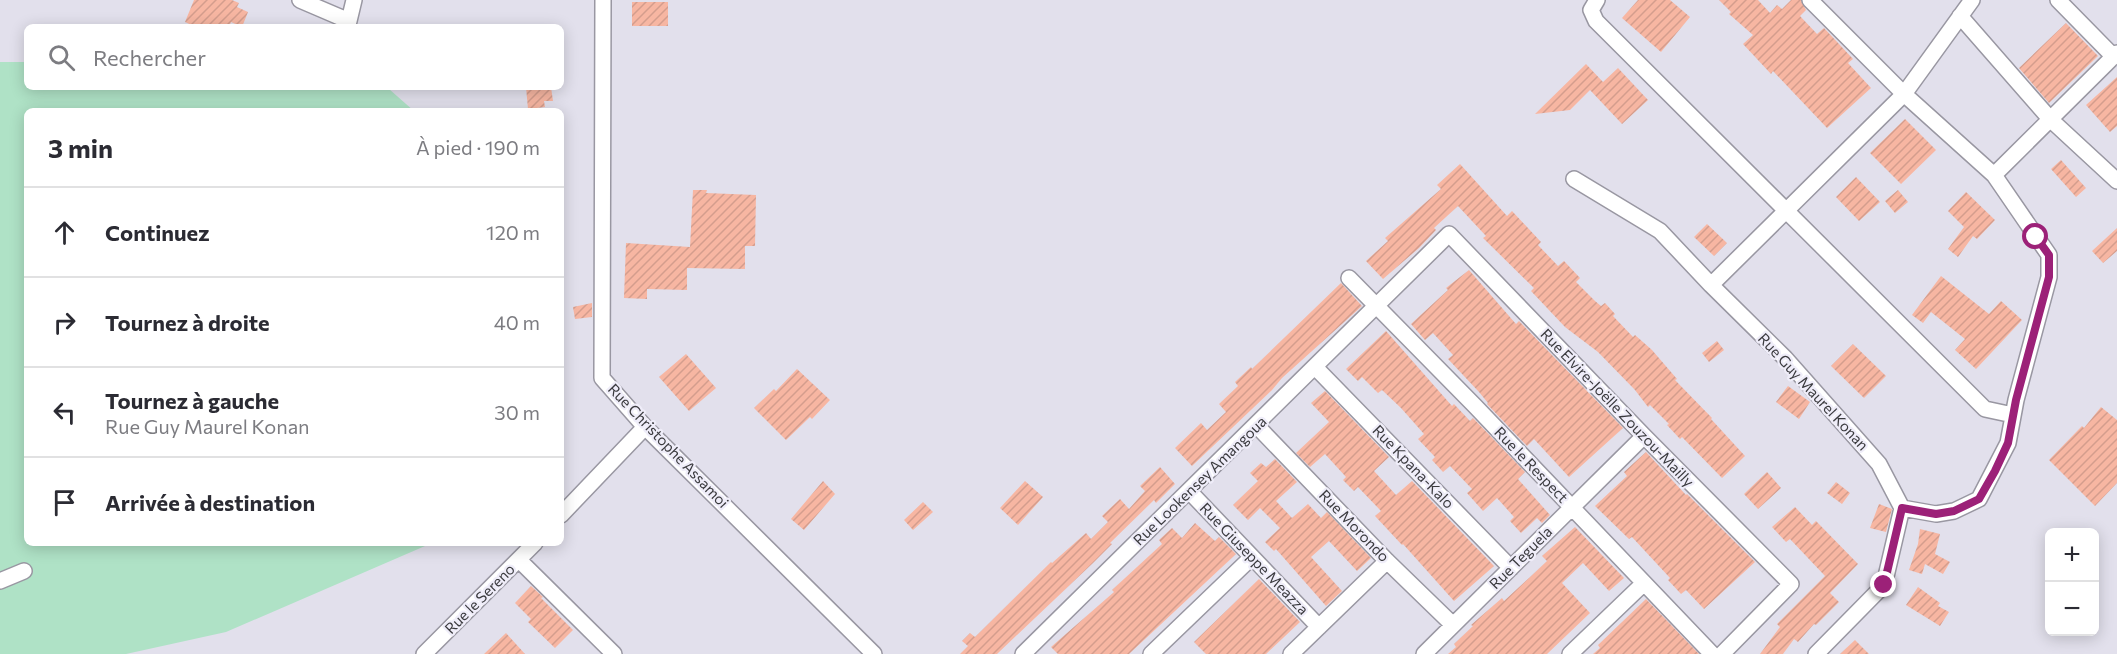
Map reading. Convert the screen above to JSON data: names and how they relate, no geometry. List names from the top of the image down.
{
  "streets": {
    "street": [
      "Rue Guy Maurel Konan",
      "Rue Elvire-Joëlle Zouzou-Mailly",
      "Rue Christophe Assamoi",
      "Rue le Respect",
      "Rue Kpana-Kalo",
      "Rue Lookensey Amangoua",
      "Rue Morondo",
      "Rue Teguela",
      "Rue Giuseppe Meazza",
      "Rue le Sereno"
    ]
  },
  "crossings": [
    ["Rue Elvire-Joëlle Zouzou-Mailly", "Rue le Respect"],
    ["Rue Elvire-Joëlle Zouzou-Mailly", "Rue Lookensey Amangoua"],
    ["Rue Elvire-Joëlle Zouzou-Mailly", "Rue Teguela"],
    ["Rue le Respect", "Rue Lookensey Amangoua"],
    ["Rue le Respect", "Rue Teguela"],
    ["Rue Kpana-Kalo", "Rue Lookensey Amangoua"],
    ["Rue Kpana-Kalo", "Rue Teguela"],
    ["Rue Lookensey Amangoua", "Rue Morondo"],
    ["Rue Lookensey Amangoua", "Rue Giuseppe Meazza"],
    ["Rue Morondo", "Rue Teguela"]
  ],
  "page": {
    "search": "Rechercher",
    "heading": ["3 min", "À pied · 190 m"],
    "list": [
      ["Continuez", "120 m"],
      ["Tournez à droite", "40 m"],
      ["Tournez à gauche", "Rue Guy Maurel Konan", "30 m"],
      "Arrivée à destination"
    ],
    "map_buttons": ["+", "−"]
  }
}
